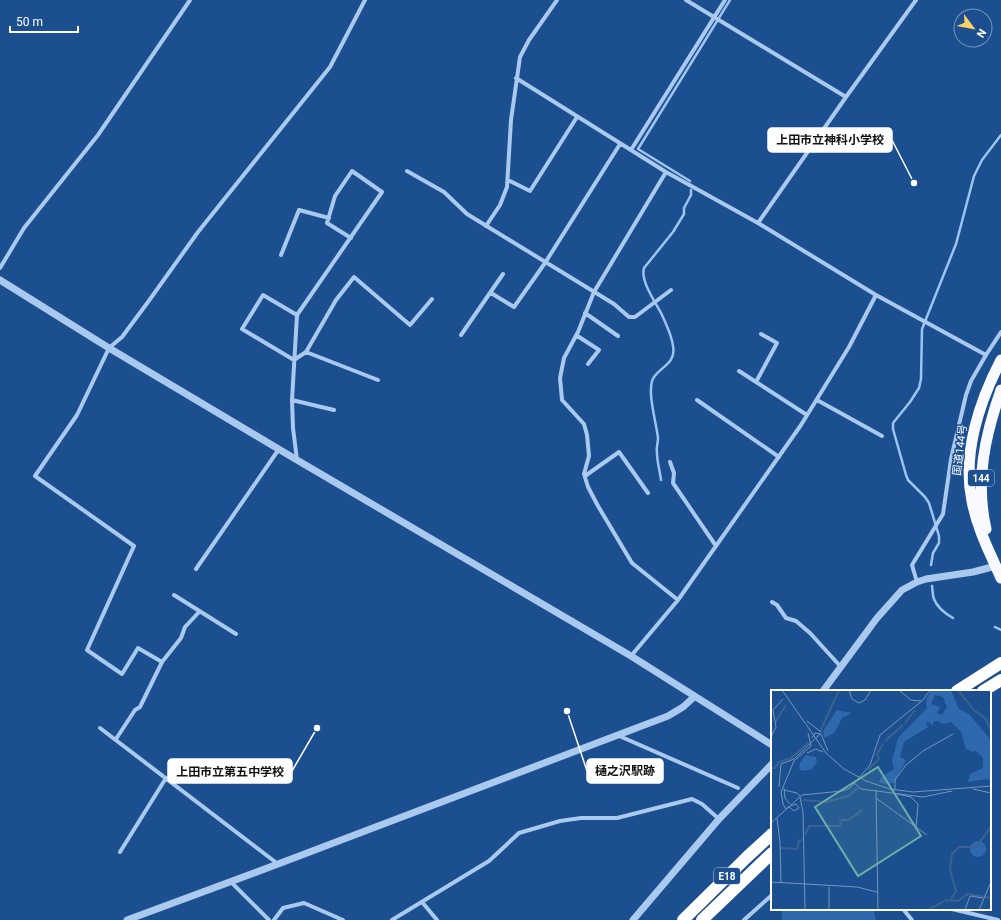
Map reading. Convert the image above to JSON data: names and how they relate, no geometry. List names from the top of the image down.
{
  "streets": {
    "highway": ["国道144号", "144", "E18"]
  },
  "places": ["上田市立神科小学校", "樋之沢駅跡", "上田市立第五中学校"],
  "scale_bar": "50 m",
  "north": "bottom right"
}
